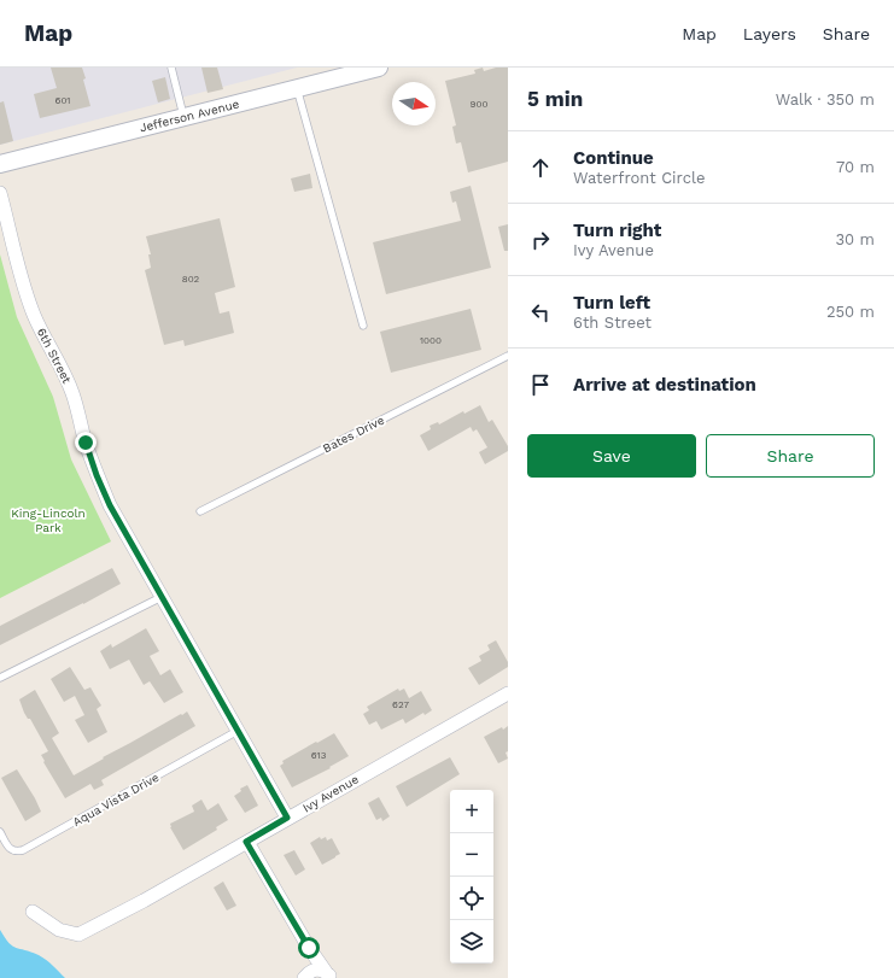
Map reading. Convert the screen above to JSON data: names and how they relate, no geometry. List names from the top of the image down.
{
  "streets": {
    "street": ["Jefferson Avenue", "6th Street", "Ivy Avenue"],
    "lane": ["Bates Drive", "Aqua Vista Drive"]
  },
  "crossings": [
    ["6th Street", "Ivy Avenue"],
    ["6th Street", "Aqua Vista Drive"]
  ],
  "parks": ["King-Lincoln Park"],
  "house_numbers": [
    "601",
    "900",
    "802",
    "1000",
    "627",
    "613"
  ],
  "north": "right",
  "page": {
    "header": "Map",
    "nav": ["Map", "Layers", "Share"],
    "heading": ["5 min", "Walk · 350 m"],
    "list": [
      ["Continue", "Waterfront Circle", "70 m"],
      ["Turn right", "Ivy Avenue", "30 m"],
      ["Turn left", "6th Street", "250 m"],
      "Arrive at destination"
    ],
    "buttons": ["Save", "Share"],
    "map_buttons": ["+", "−"]
  }
}
